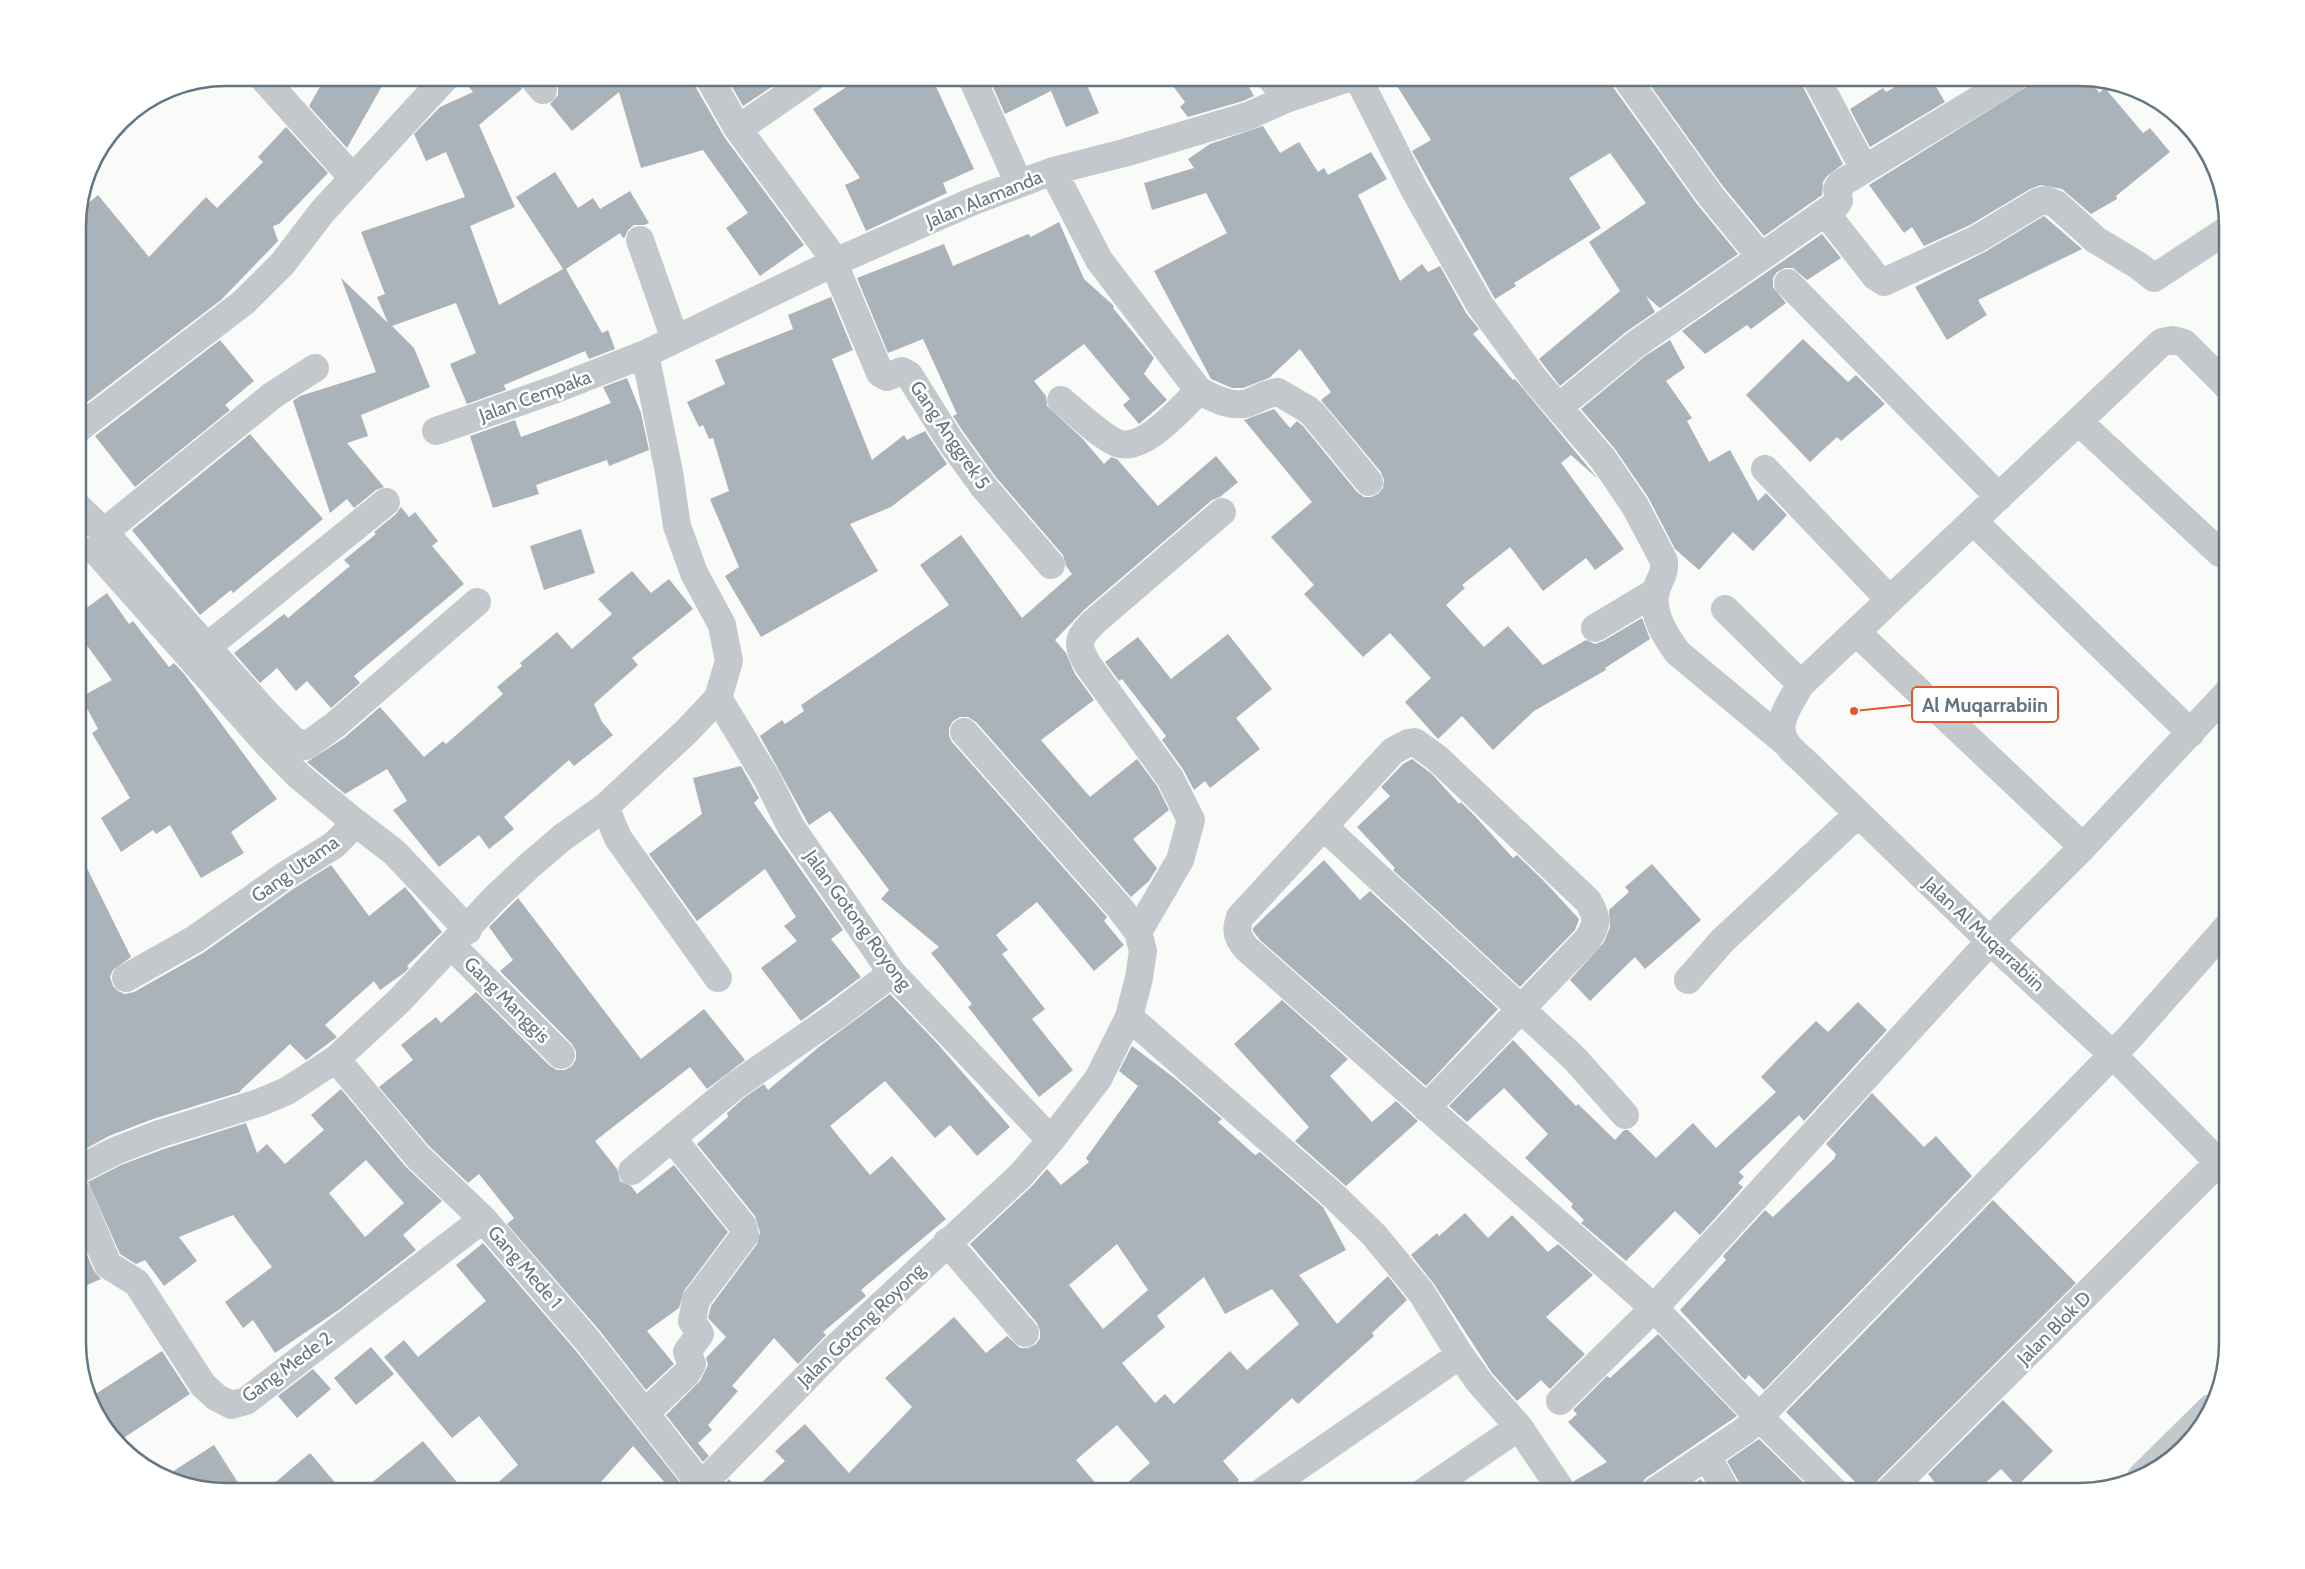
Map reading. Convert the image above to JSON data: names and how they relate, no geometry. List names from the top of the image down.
{
  "streets": {
    "street": [
      "Jalan Alamanda",
      "Jalan Cempaka",
      "Gang Anggrek 5",
      "Gang Utama",
      "Jalan Gotong Royong",
      "Jalan Al Muqarrabiin",
      "Gang Manggis",
      "Gang Mede 1",
      "Jalan Blok D",
      "Gang Mede 2"
    ]
  },
  "crossings": [
    ["Jalan Alamanda", "Jalan Cempaka"],
    ["Jalan Alamanda", "Gang Anggrek 5"],
    ["Gang Utama", "Gang Manggis"],
    ["Gang Mede 1", "Gang Mede 2"]
  ],
  "places": ["Al Muqarrabiin"]
}
